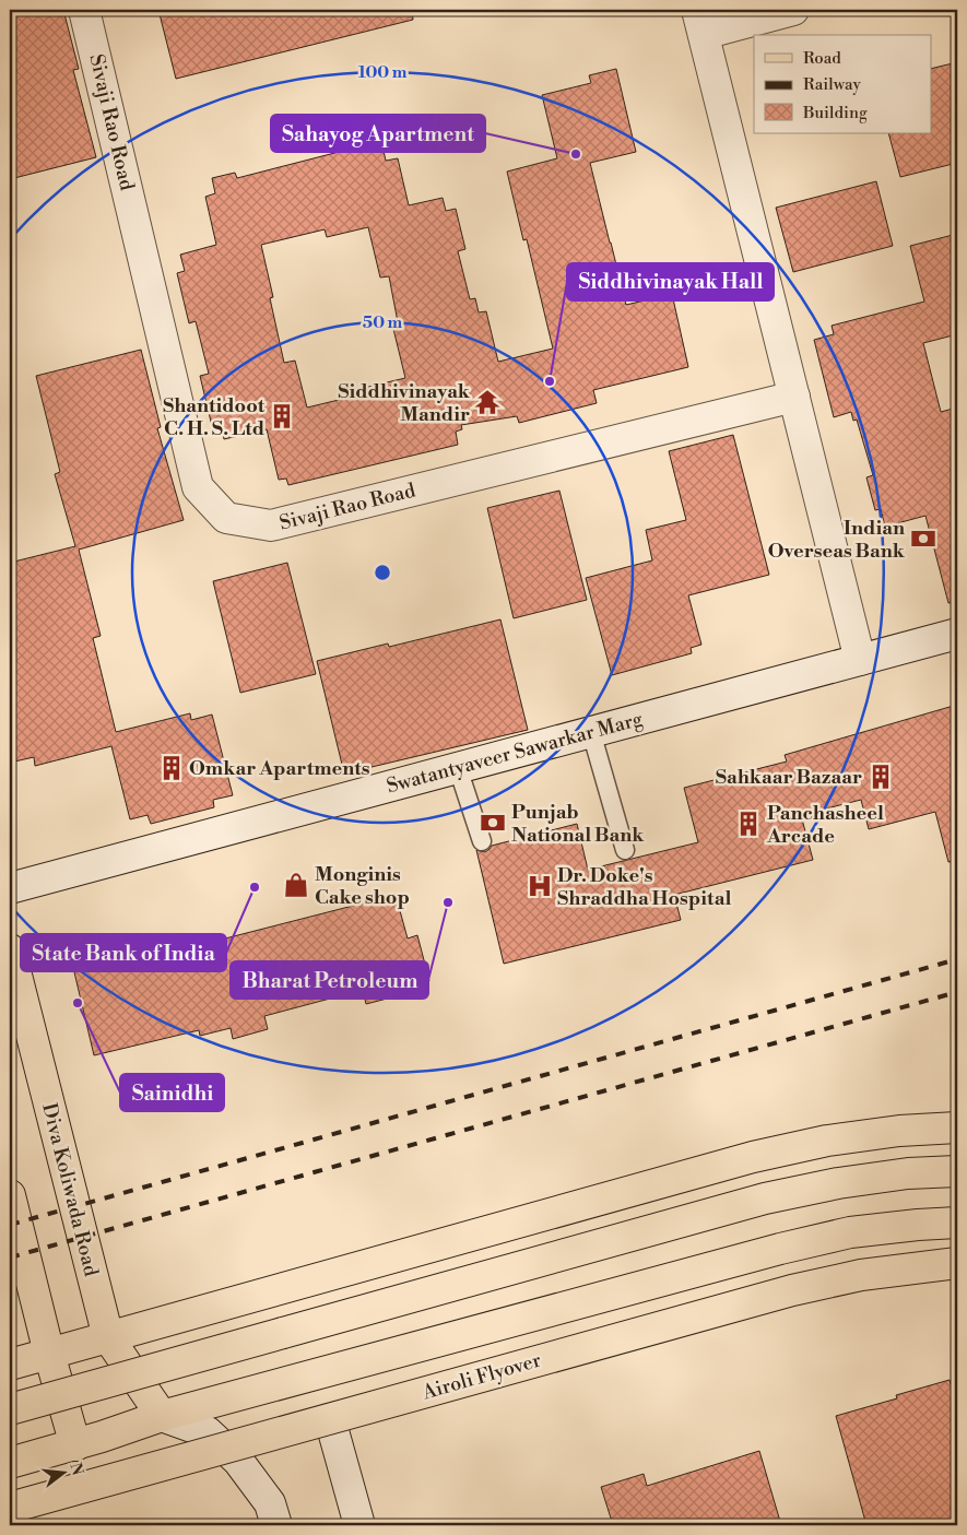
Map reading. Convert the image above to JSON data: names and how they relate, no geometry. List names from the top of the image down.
{
  "streets": {
    "main road": ["Diva Koliwada Road", "Airoli Flyover"],
    "street": ["Sivaji Rao Road", "Swatantyaveer Sawarkar Marg"]
  },
  "places": {
    "other": [
      "Sahayog Apartment",
      "Siddhivinayak Hall",
      "State Bank of India",
      "Bharat Petroleum",
      "Sainidhi"
    ],
    "temple": ["Siddhivinayak Mandir"],
    "building": [
      "Shantidoot C. H. S. Ltd",
      "Omkar Apartments",
      "Sahkaar Bazaar",
      "Panchasheel Arcade"
    ],
    "bank": ["Indian Overseas Bank", "Punjab National Bank"],
    "shop": ["Monginis Cake shop"],
    "hospital": ["Dr. Doke's Shraddha Hospital"]
  },
  "legend": ["Road", "Railway", "Building"],
  "north": "right",
  "rings": ["100 m", "50 m"]
}
